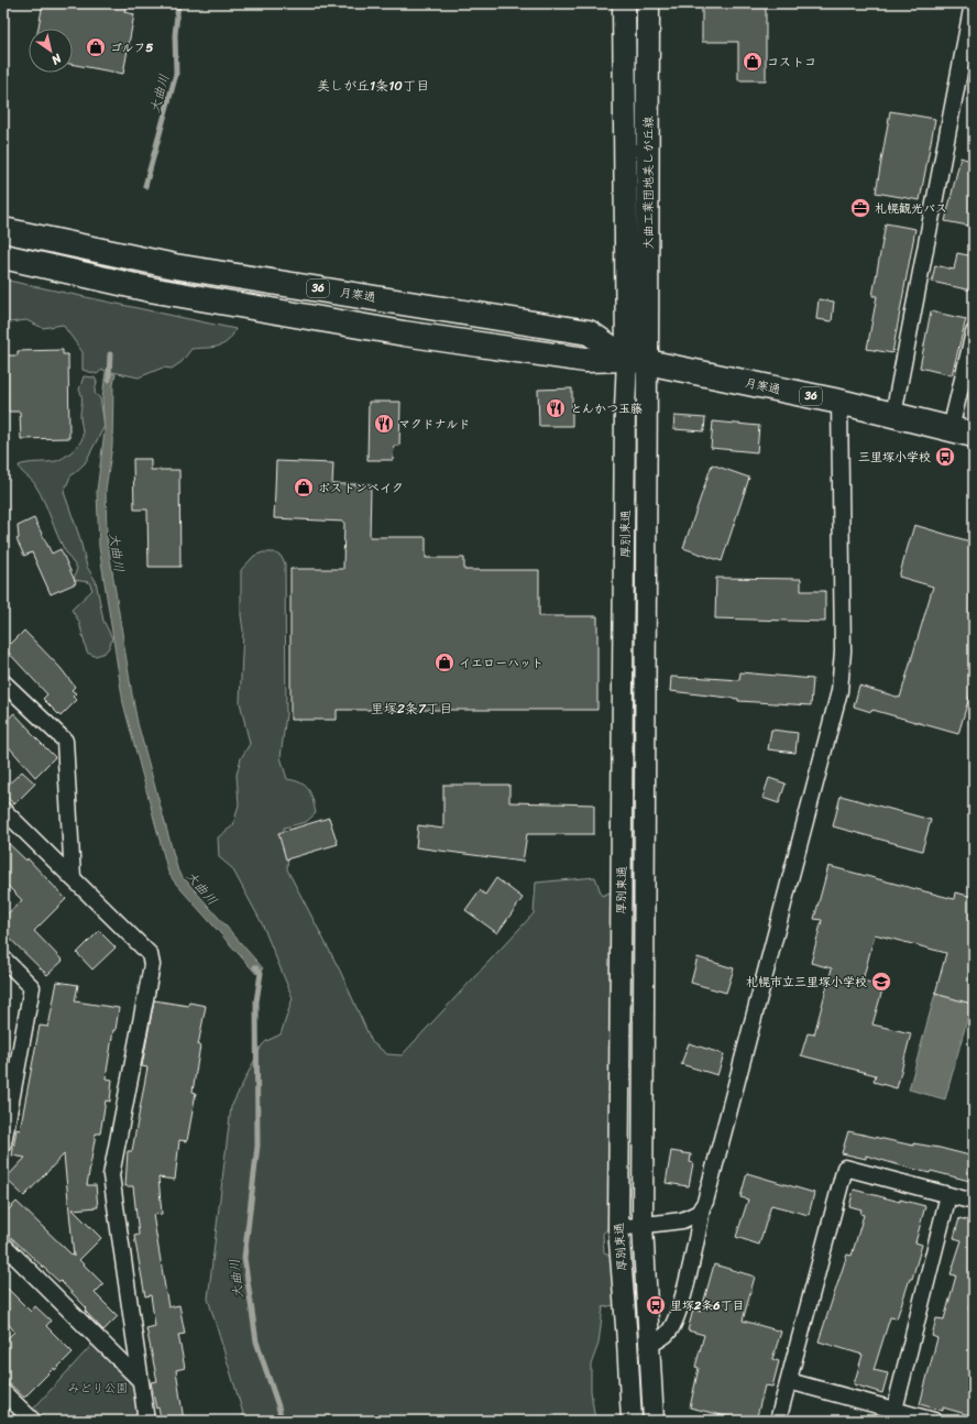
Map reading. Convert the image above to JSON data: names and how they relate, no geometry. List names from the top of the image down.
{
  "streets": {
    "highway": ["36", "月寒通"],
    "main road": ["大曲工業団地美しが丘線"],
    "street": ["厚別東通"]
  },
  "crossings": [
    ["大曲工業団地美しが丘線", "月寒通"],
    ["大曲工業団地美しが丘線", "厚別東通"],
    ["月寒通", "厚別東通"]
  ],
  "districts": ["美しが丘1条10丁目", "里塚2条7丁目"],
  "water": ["大曲川"],
  "parks": ["みどり公園"],
  "places": {
    "shop": [
      "ゴルフ5",
      "コストコ",
      "ボストンベイク",
      "イエローハット"
    ],
    "office": ["札幌観光バス"],
    "restaurant": ["とんかつ玉藤", "マクドナルド"],
    "bus stop": ["三里塚小学校", "里塚2条6丁目"],
    "school or university": ["札幌市立三里塚小学校"]
  },
  "north": "bottom right"
}
